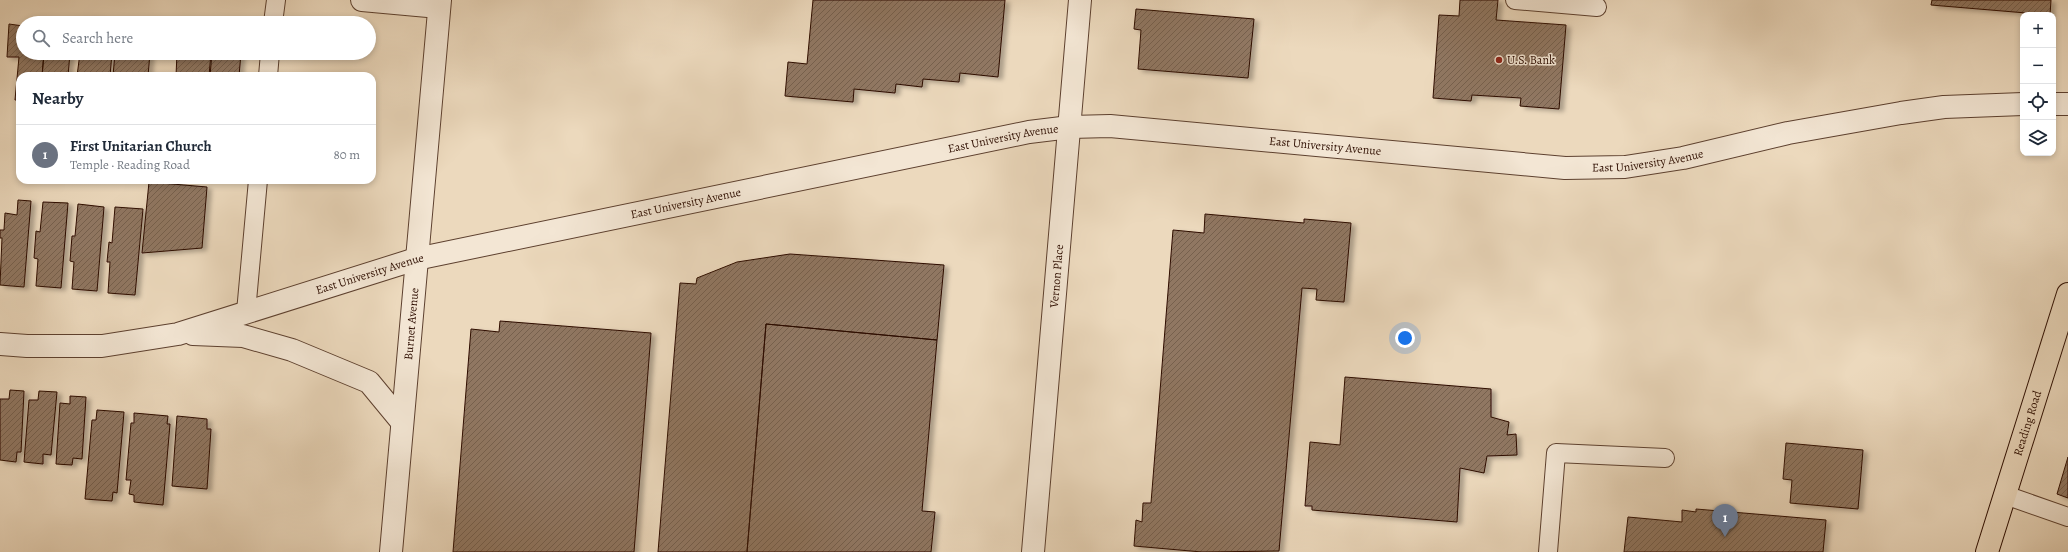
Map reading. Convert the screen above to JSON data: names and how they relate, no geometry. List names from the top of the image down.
{
  "streets": {
    "main road": ["Reading Road"],
    "street": ["East University Avenue", "Vernon Place", "Burnet Avenue"]
  },
  "crossings": [
    ["East University Avenue", "Vernon Place"],
    ["East University Avenue", "Burnet Avenue"]
  ],
  "places": ["U.S. Bank"],
  "page": {
    "map_buttons": ["+", "−"],
    "search": "Search here",
    "heading": "Nearby",
    "list": [
      {
        "mark": "1",
        "name": "First Unitarian Church",
        "note": "Temple · Reading Road",
        "value": "80 m"
      }
    ],
    "pins": "1"
  }
}
